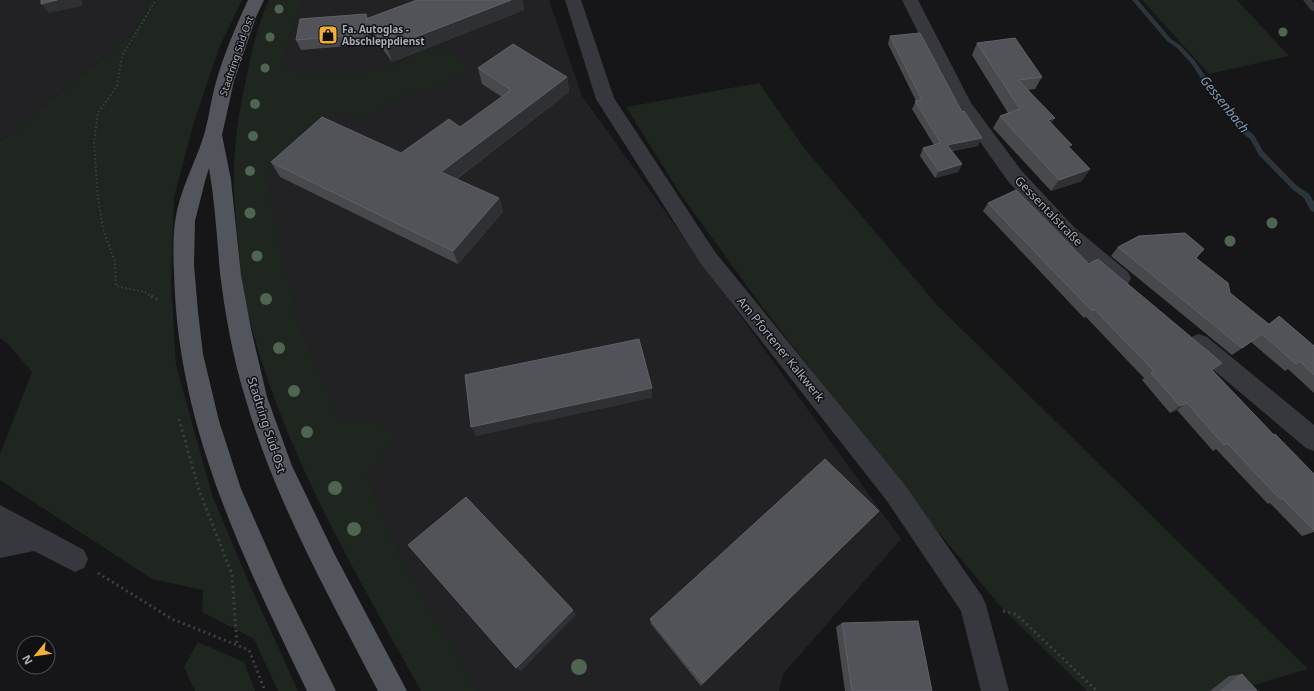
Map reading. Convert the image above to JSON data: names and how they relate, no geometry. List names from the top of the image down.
{
  "streets": {
    "main road": ["Stadtring Süd-Ost"],
    "street": ["Gessentalstraße", "Am Pfortener Kalkwerk"]
  },
  "water": ["Gessenbach"],
  "places": {
    "shop": ["Fa. Autoglas - Abschleppdienst"]
  },
  "north": "bottom left"
}
